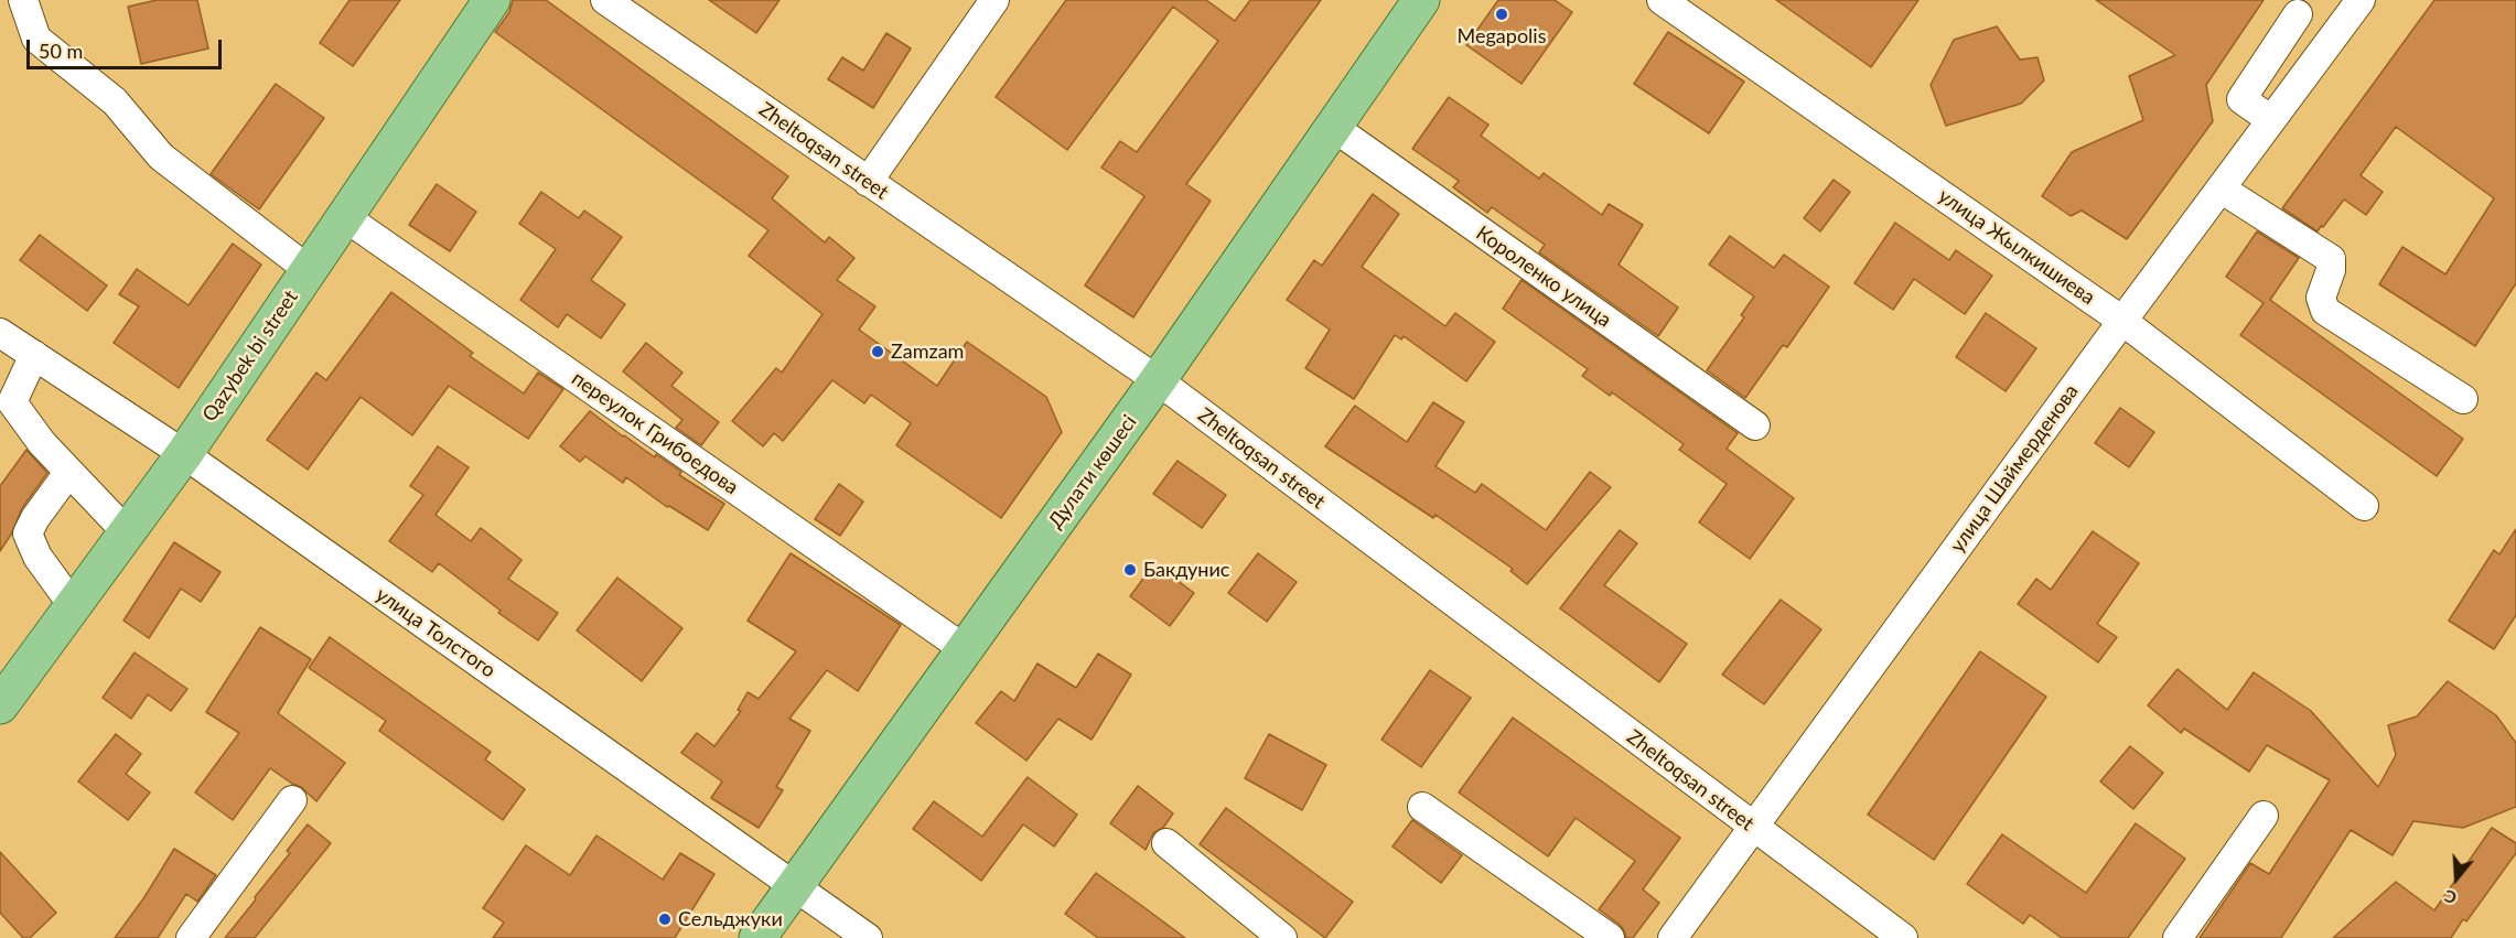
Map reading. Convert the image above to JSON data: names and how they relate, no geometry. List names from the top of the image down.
{
  "streets": {
    "main road": ["Qazybek bi street", "Дулати көшесі"],
    "street": [
      "Zheltoqsan street",
      "улица Жылкишиева",
      "Короленко улица",
      "переулок Грибоедова",
      "улица Шаймерденова",
      "улица Толстого"
    ]
  },
  "crossings": [
    ["Zheltoqsan street", "улица Шаймерденова"],
    ["Zheltoqsan street", "Дулати көшесі"],
    ["улица Жылкишиева", "улица Шаймерденова"],
    ["Короленко улица", "Дулати көшесі"],
    ["Qazybek bi street", "переулок Грибоедова"],
    ["Qazybek bi street", "улица Толстого"],
    ["переулок Грибоедова", "Дулати көшесі"],
    ["Дулати көшесі", "улица Толстого"]
  ],
  "places": [
    "Megapolis",
    "Zamzam",
    "Бакдунис",
    "Сельджуки"
  ],
  "scale_bar": "50 m",
  "north": "bottom"
}
